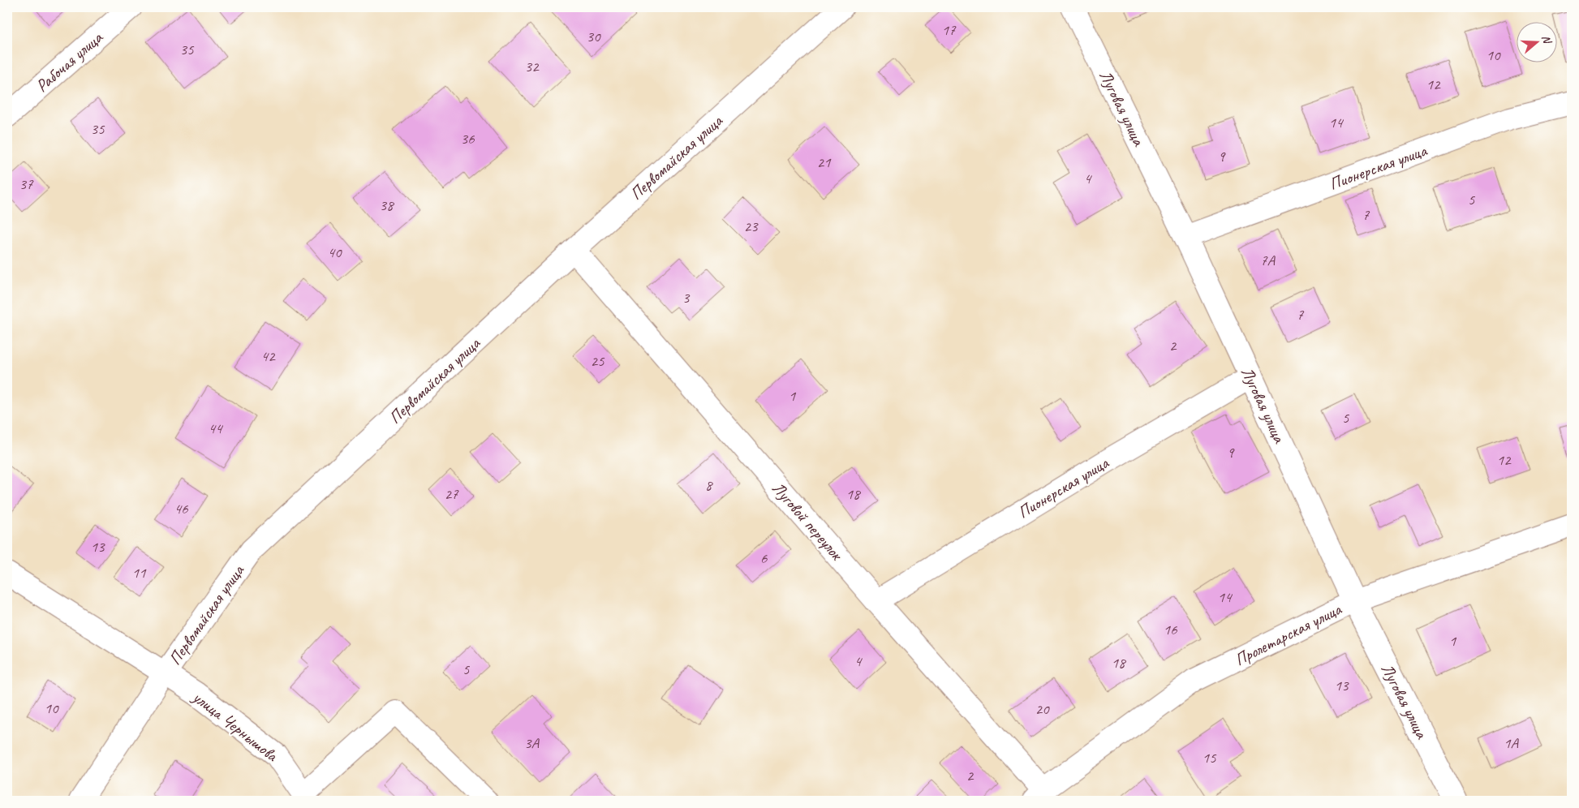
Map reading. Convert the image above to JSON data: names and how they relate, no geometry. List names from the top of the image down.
{
  "streets": {
    "street": [
      "Рабочая улица",
      "Луговая улица",
      "Первомайская улица",
      "Пионерская улица",
      "Луговой переулок",
      "Пролетарская улица",
      "улица Чернышова"
    ]
  },
  "crossings": [
    ["Луговая улица", "Пионерская улица"],
    ["Луговая улица", "Пролетарская улица"],
    ["Первомайская улица", "Луговой переулок"],
    ["Первомайская улица", "улица Чернышова"],
    ["Пионерская улица", "Луговой переулок"],
    ["Луговой переулок", "Пролетарская улица"]
  ],
  "house_numbers": [
    "17",
    "30",
    "35",
    "10",
    "32",
    "12",
    "14",
    "35",
    "36",
    "9",
    "21",
    "4",
    "37",
    "5",
    "38",
    "7",
    "23",
    "40",
    "7А",
    "3",
    "7",
    "2",
    "42",
    "25",
    "1",
    "5",
    "44",
    "9",
    "12",
    "8",
    "27",
    "18",
    "46",
    "13",
    "6",
    "11",
    "14",
    "16",
    "1",
    "4",
    "18",
    "5",
    "13",
    "10",
    "20",
    "3А",
    "1А",
    "15",
    "2"
  ],
  "north": "right"
}
